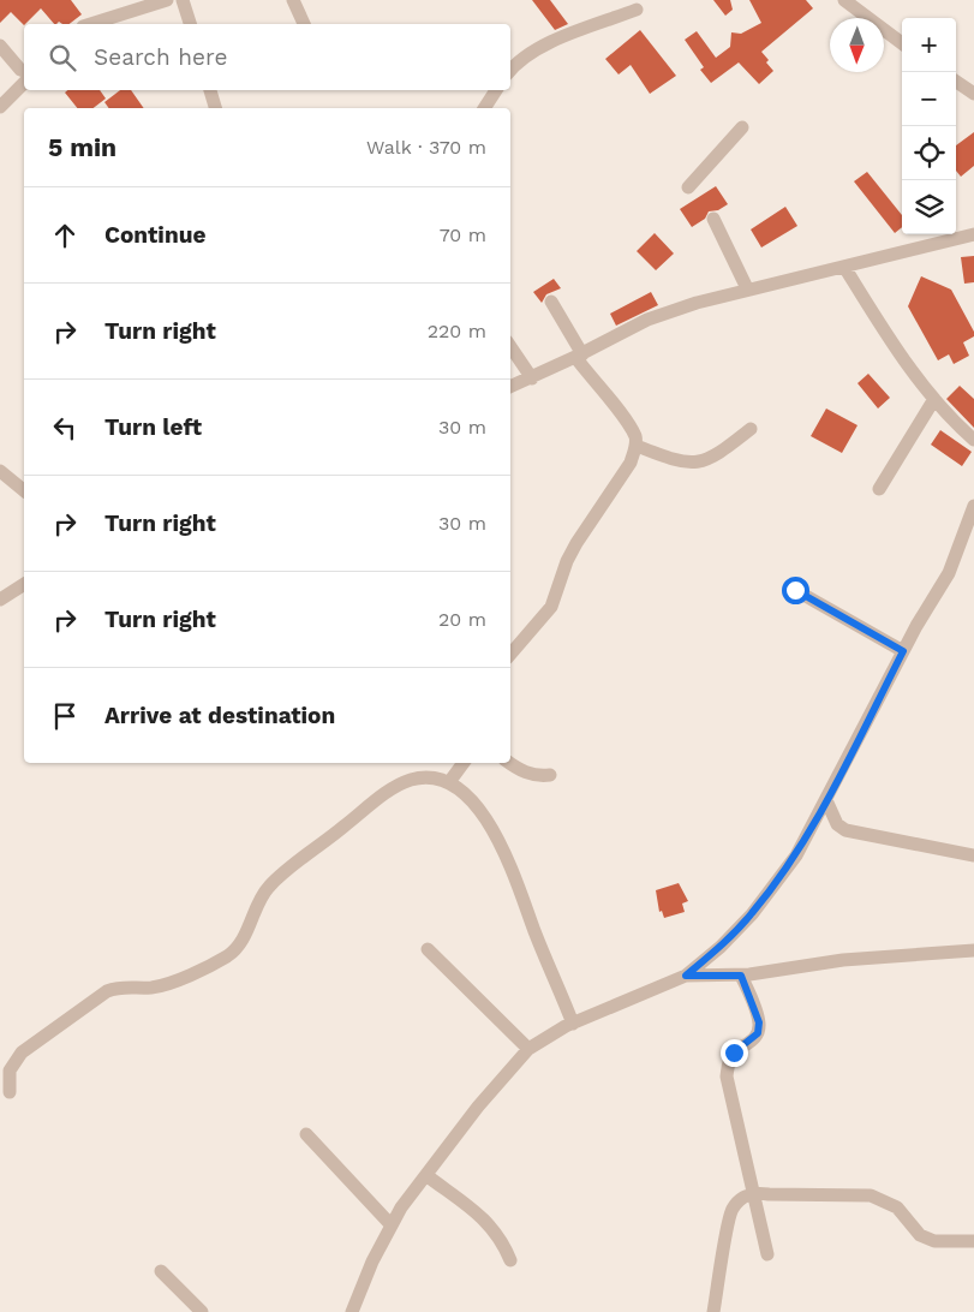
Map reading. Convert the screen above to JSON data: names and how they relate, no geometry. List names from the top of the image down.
{
  "north": "bottom",
  "page": {
    "map_buttons": ["+", "−"],
    "search": "Search here",
    "heading": ["5 min", "Walk · 370 m"],
    "list": [
      ["Continue", "70 m"],
      ["Turn right", "220 m"],
      ["Turn left", "30 m"],
      ["Turn right", "30 m"],
      ["Turn right", "20 m"],
      "Arrive at destination"
    ]
  }
}
